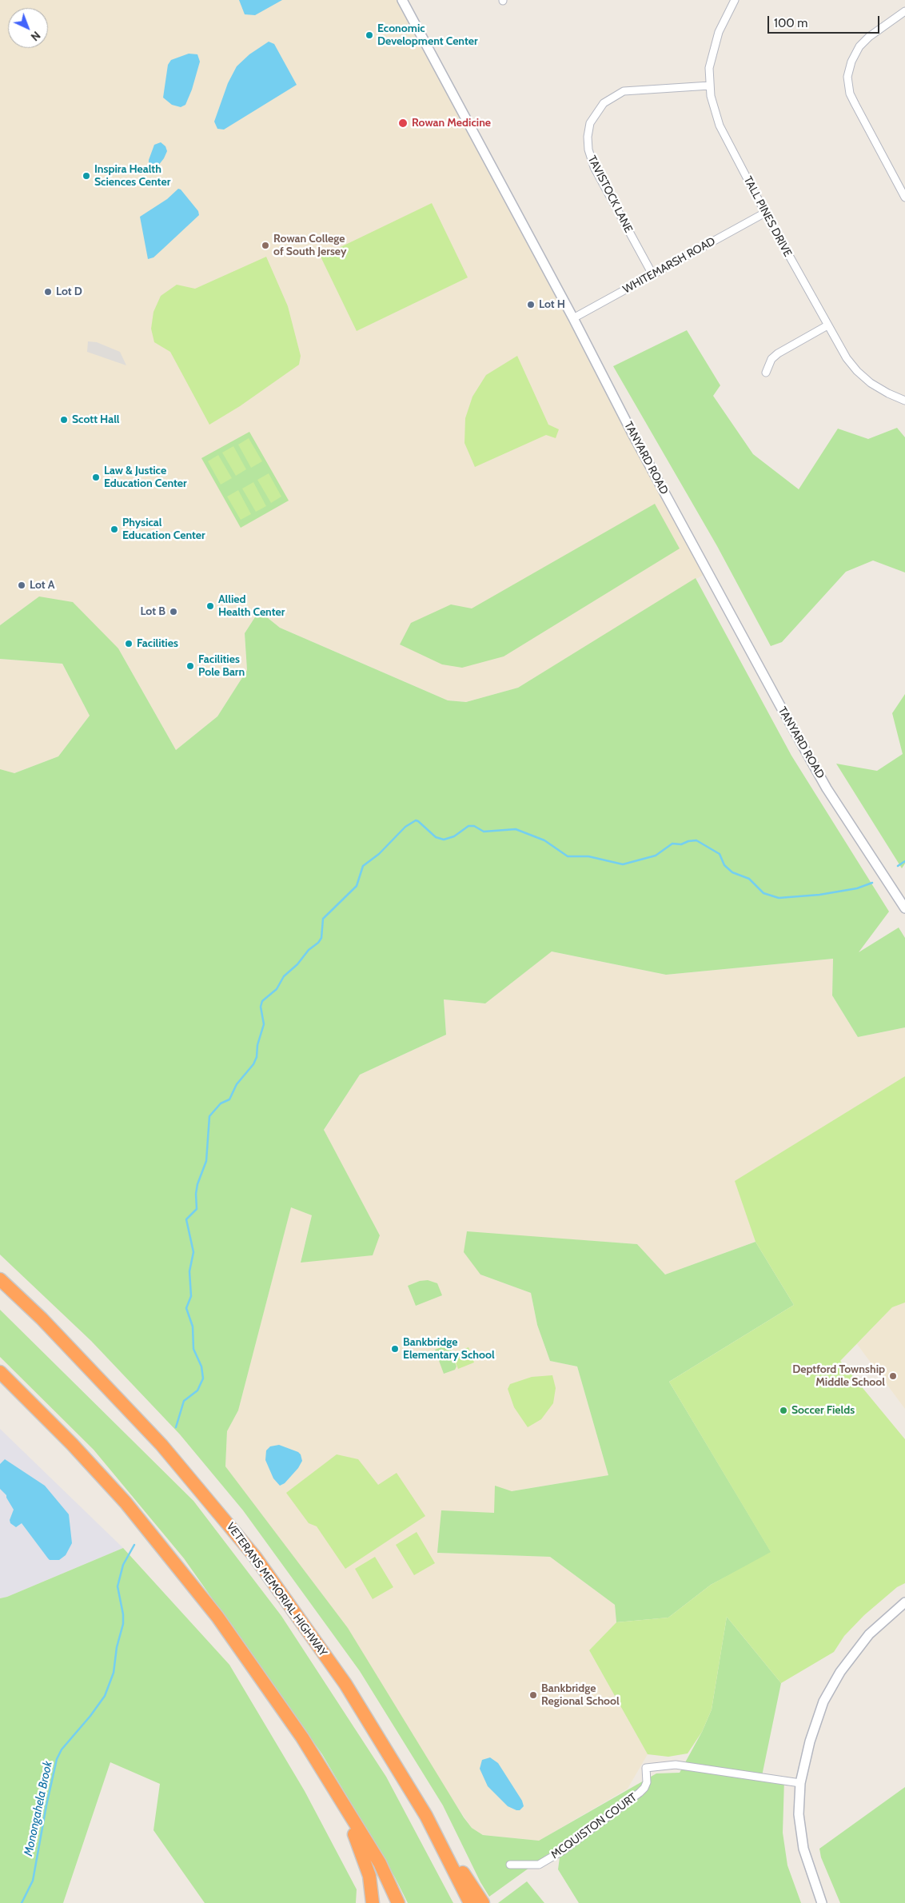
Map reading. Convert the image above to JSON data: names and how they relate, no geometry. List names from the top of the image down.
{
  "streets": {
    "highway": ["VETERANS MEMORIAL HIGHWAY"],
    "street": [
      "TAVISTOCK LANE",
      "TALL PINES DRIVE",
      "WHITEMARSH ROAD",
      "TANYARD ROAD",
      "MCQUISTON COURT"
    ]
  },
  "crossings": [
    ["TAVISTOCK LANE", "TALL PINES DRIVE"],
    ["TAVISTOCK LANE", "WHITEMARSH ROAD"],
    ["TALL PINES DRIVE", "WHITEMARSH ROAD"],
    ["WHITEMARSH ROAD", "TANYARD ROAD"]
  ],
  "water": ["Monongahela Brook"],
  "places": [
    "Economic Development Center",
    "Rowan Medicine",
    "Inspira Health Sciences Center",
    "Rowan College of South Jersey",
    "Lot D",
    "Lot H",
    "Scott Hall",
    "Law & Justice Education Center",
    "Physical Education Center",
    "Lot A",
    "Allied Health Center",
    "Lot B",
    "Facilities",
    "Facilities Pole Barn",
    "Bankbridge Elementary School",
    "Deptford Township Middle School",
    "Soccer Fields",
    "Bankbridge Regional School"
  ],
  "scale_bar": "100 m",
  "north": "bottom right"
}
